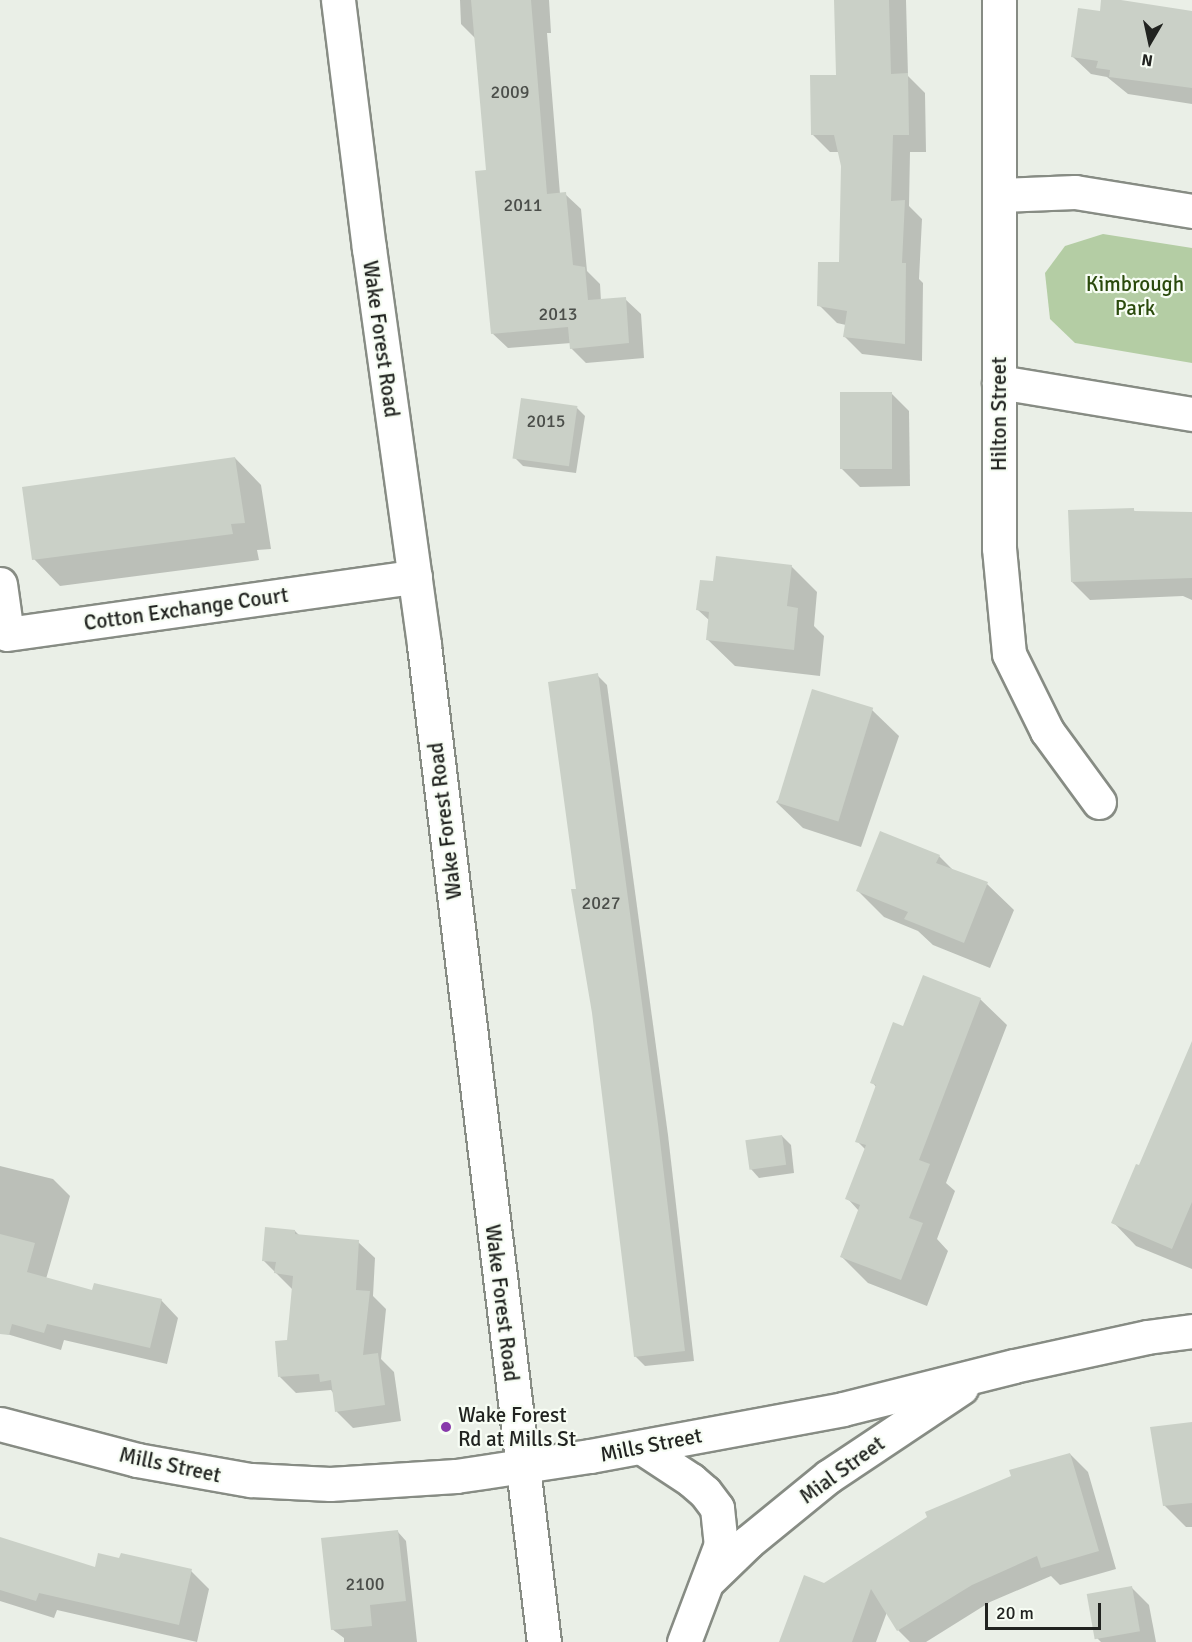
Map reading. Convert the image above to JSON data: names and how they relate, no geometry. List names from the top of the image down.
{
  "streets": {
    "street": [
      "Wake Forest Road",
      "Hilton Street",
      "Cotton Exchange Court",
      "Mills Street",
      "Mial Street"
    ]
  },
  "crossings": [
    ["Wake Forest Road", "Cotton Exchange Court"],
    ["Wake Forest Road", "Mills Street"],
    ["Mills Street", "Mial Street"]
  ],
  "parks": ["Kimbrough Park"],
  "places": ["Wake Forest Rd at Mills St"],
  "house_numbers": [
    "2009",
    "2011",
    "2013",
    "2015",
    "2027",
    "2100"
  ],
  "scale_bar": "20 m",
  "north": "bottom"
}
